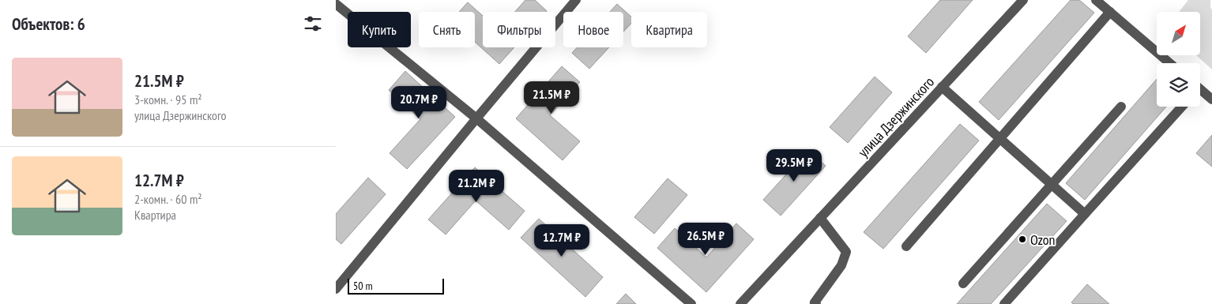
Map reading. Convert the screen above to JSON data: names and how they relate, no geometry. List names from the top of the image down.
{
  "streets": {
    "street": ["улица Дзержинского"]
  },
  "places": ["Ozon"],
  "scale_bar": "50 m",
  "north": "top right",
  "page": {
    "heading": "Объектов: 6",
    "chip": [
      "Купить",
      "Снять",
      "Фильтры",
      "Новое",
      "Квартира"
    ],
    "list": [
      {
        "name": "21.5M ₽",
        "note": "3-комн. · 95 m² · улица Дзержинского"
      },
      {
        "name": "12.7M ₽",
        "note": "2-комн. · 60 m² · Квартира"
      }
    ],
    "price": [
      "21.5M ₽",
      "20.7M ₽",
      "29.5M ₽",
      "21.2M ₽",
      "26.5M ₽",
      "12.7M ₽"
    ],
    "scale": "50 m"
  }
}
